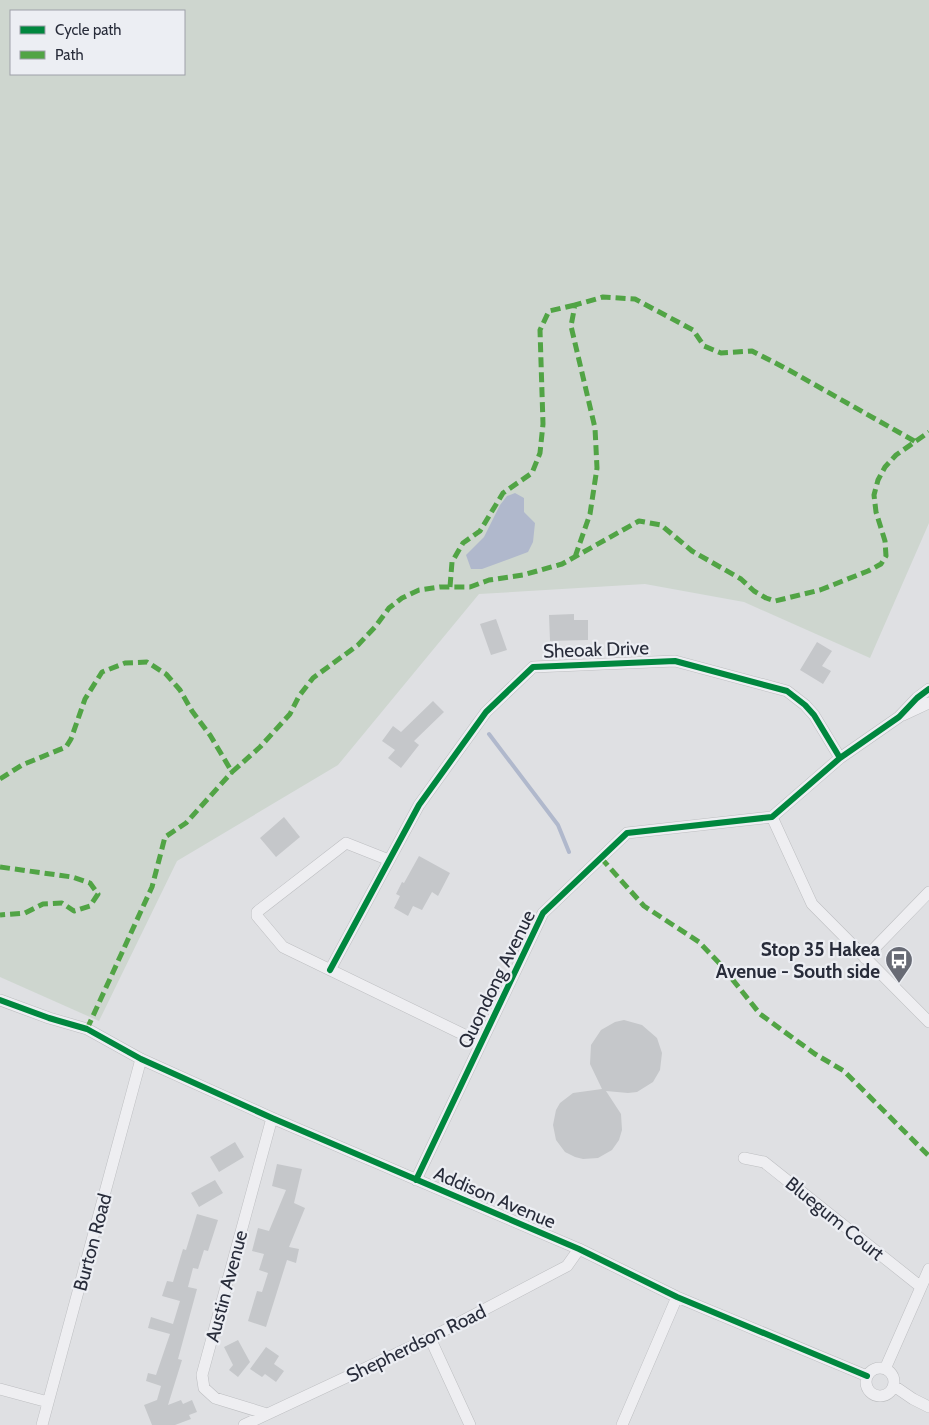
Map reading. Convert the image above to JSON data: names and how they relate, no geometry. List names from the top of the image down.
{
  "streets": {
    "street": [
      "Sheoak Drive",
      "Quondong Avenue",
      "Addison Avenue",
      "Bluegum Court",
      "Burton Road",
      "Austin Avenue",
      "Shepherdson Road"
    ]
  },
  "crossings": [
    ["Quondong Avenue", "Addison Avenue"],
    ["Addison Avenue", "Burton Road"],
    ["Addison Avenue", "Austin Avenue"],
    ["Addison Avenue", "Shepherdson Road"],
    ["Austin Avenue", "Shepherdson Road"]
  ],
  "places": {
    "bus stop": ["Stop 35 Hakea Avenue - South side"]
  },
  "legend": ["Cycle path", "Path"]
}
